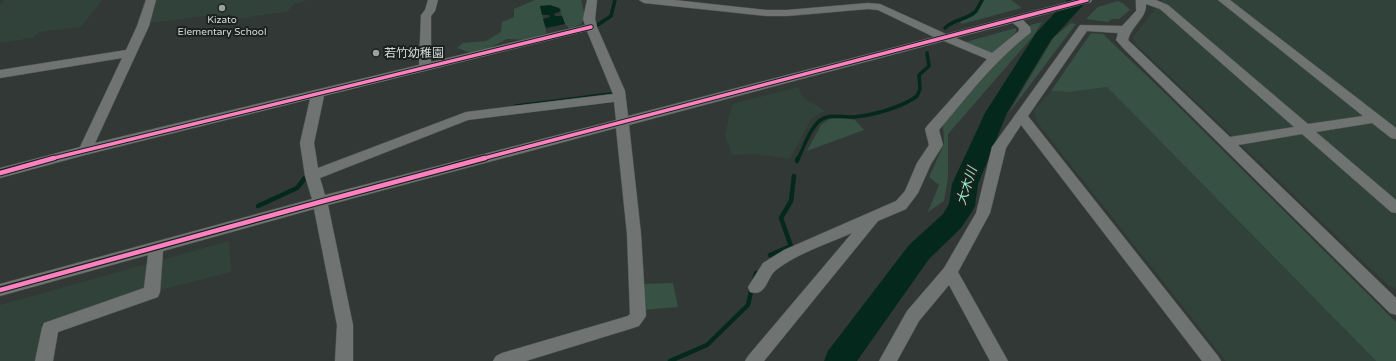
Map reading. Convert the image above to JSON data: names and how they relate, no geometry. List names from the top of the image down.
{
  "water": ["大木川"],
  "places": ["Kizato Elementary School", "若竹幼稚園"]
}
